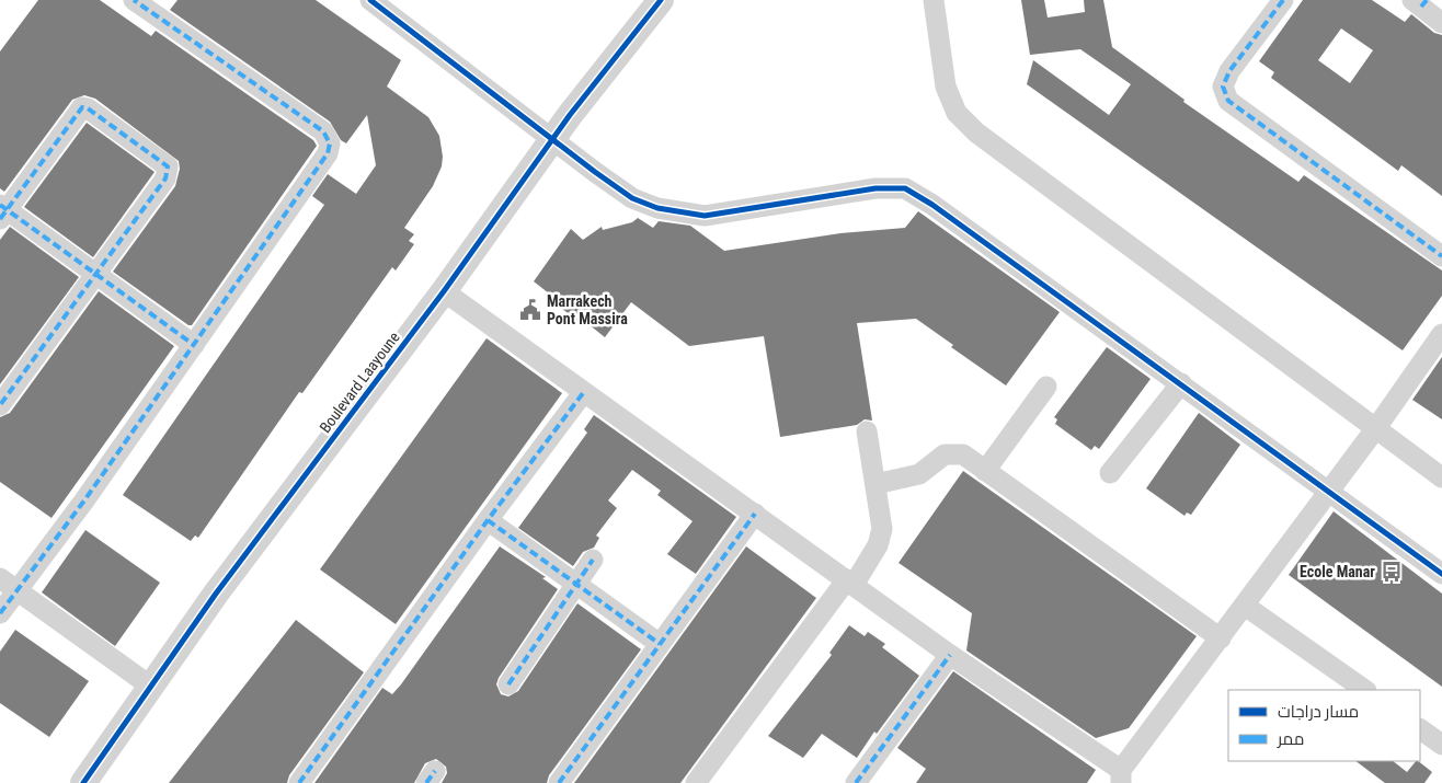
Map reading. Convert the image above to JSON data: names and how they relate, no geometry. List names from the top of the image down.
{
  "streets": {
    "street": ["Boulevard Laayoune"]
  },
  "places": {
    "public building": ["Marrakech Pont Massira"],
    "bus stop": ["Ecole Manar"]
  },
  "legend": ["مسار دراجات", "ممر"]
}
